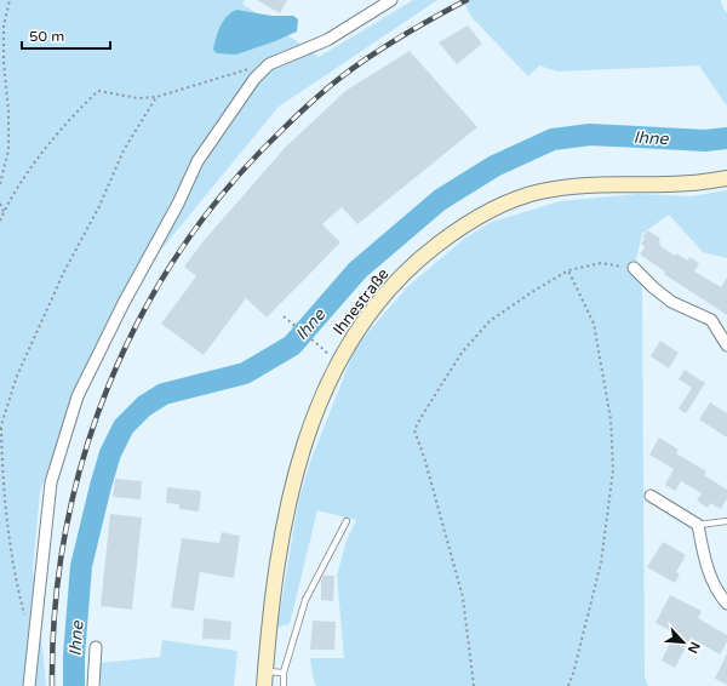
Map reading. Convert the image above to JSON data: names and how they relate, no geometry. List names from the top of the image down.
{
  "streets": {
    "main road": ["Ihnestraße"]
  },
  "water": ["Ihne"],
  "scale_bar": "50 m",
  "north": "bottom right"
}
